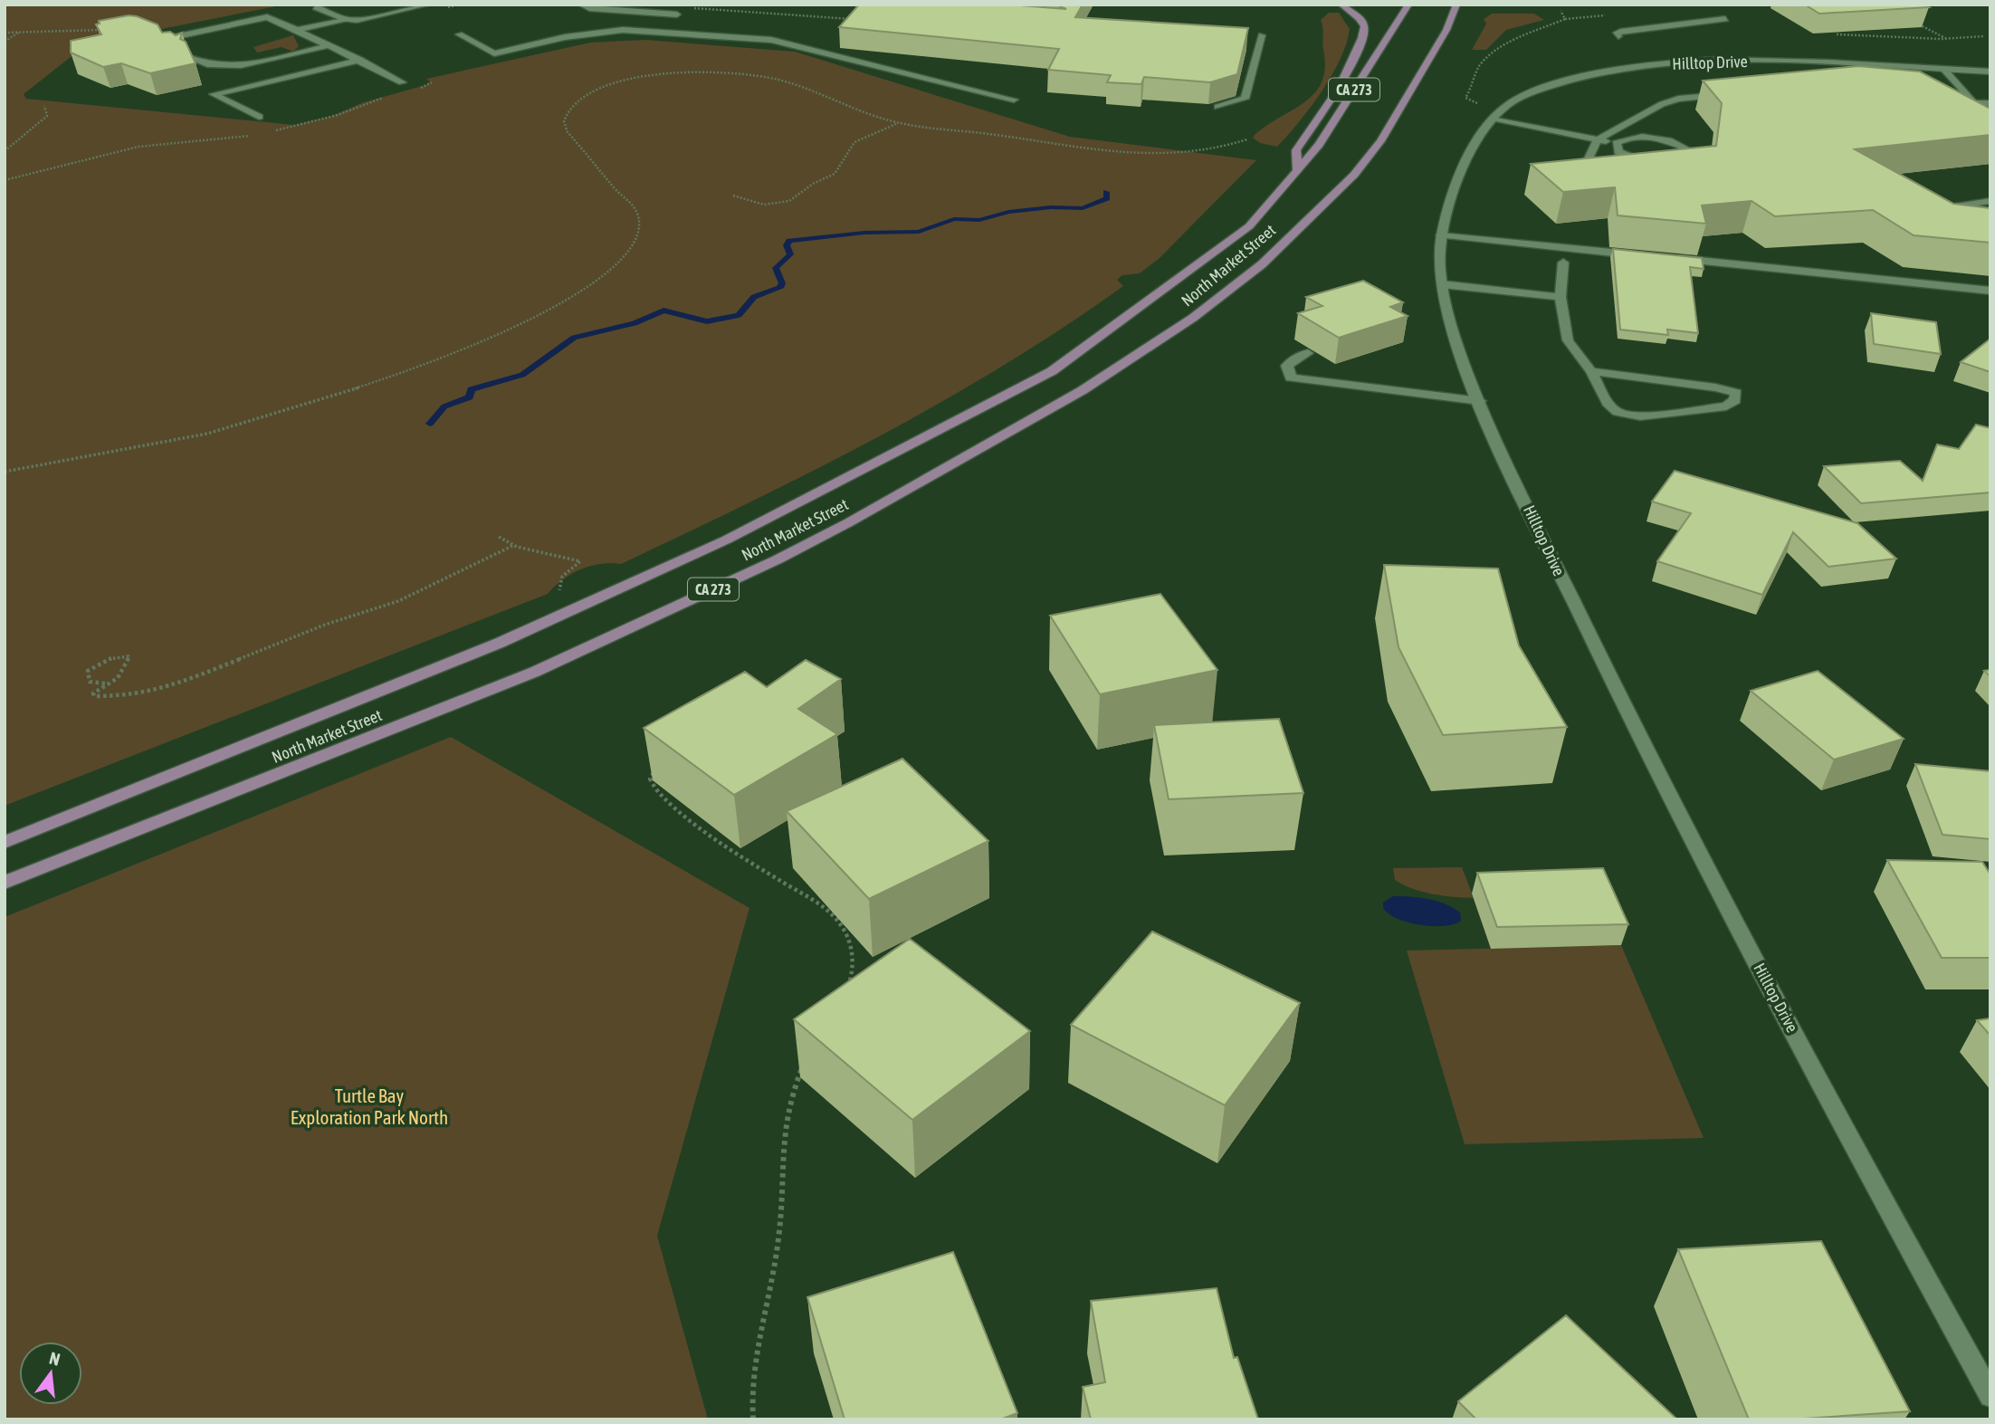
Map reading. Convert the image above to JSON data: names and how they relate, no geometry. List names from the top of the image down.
{
  "streets": {
    "main road": ["Hilltop Drive", "CA 273", "North Market Street"]
  },
  "parks": ["Turtle Bay Exploration Park North"],
  "north": "top"
}
